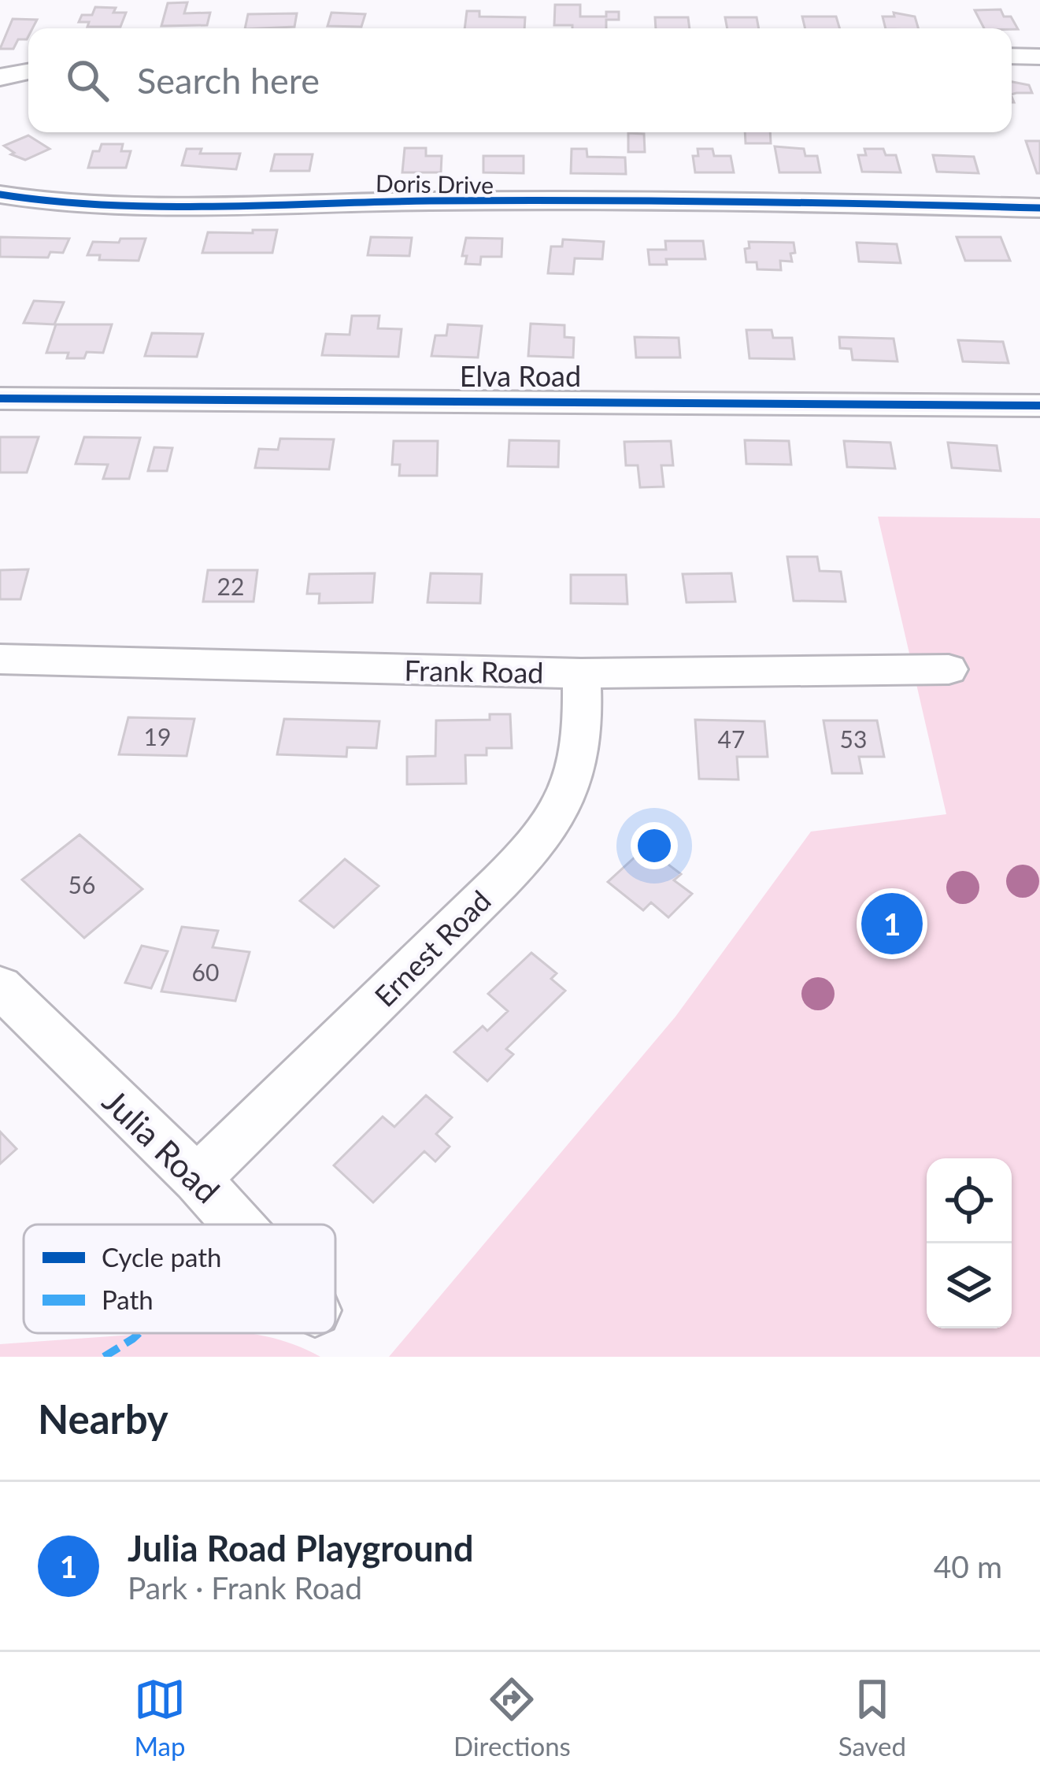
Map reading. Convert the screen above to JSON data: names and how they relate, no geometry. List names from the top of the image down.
{
  "streets": {
    "street": [
      "Doris Drive",
      "Elva Road",
      "Frank Road",
      "Ernest Road",
      "Julia Road"
    ]
  },
  "crossings": [
    ["Frank Road", "Ernest Road"],
    ["Ernest Road", "Julia Road"]
  ],
  "house_numbers": [
    "22",
    "19",
    "47",
    "53",
    "56",
    "60"
  ],
  "legend": ["Cycle path", "Path"],
  "page": {
    "search": "Search here",
    "pins": "1",
    "heading": "Nearby",
    "list": [
      {
        "mark": "1",
        "name": "Julia Road Playground",
        "note": "Park · Frank Road",
        "value": "40 m"
      }
    ],
    "nav": ["Map", "Directions", "Saved"]
  }
}
